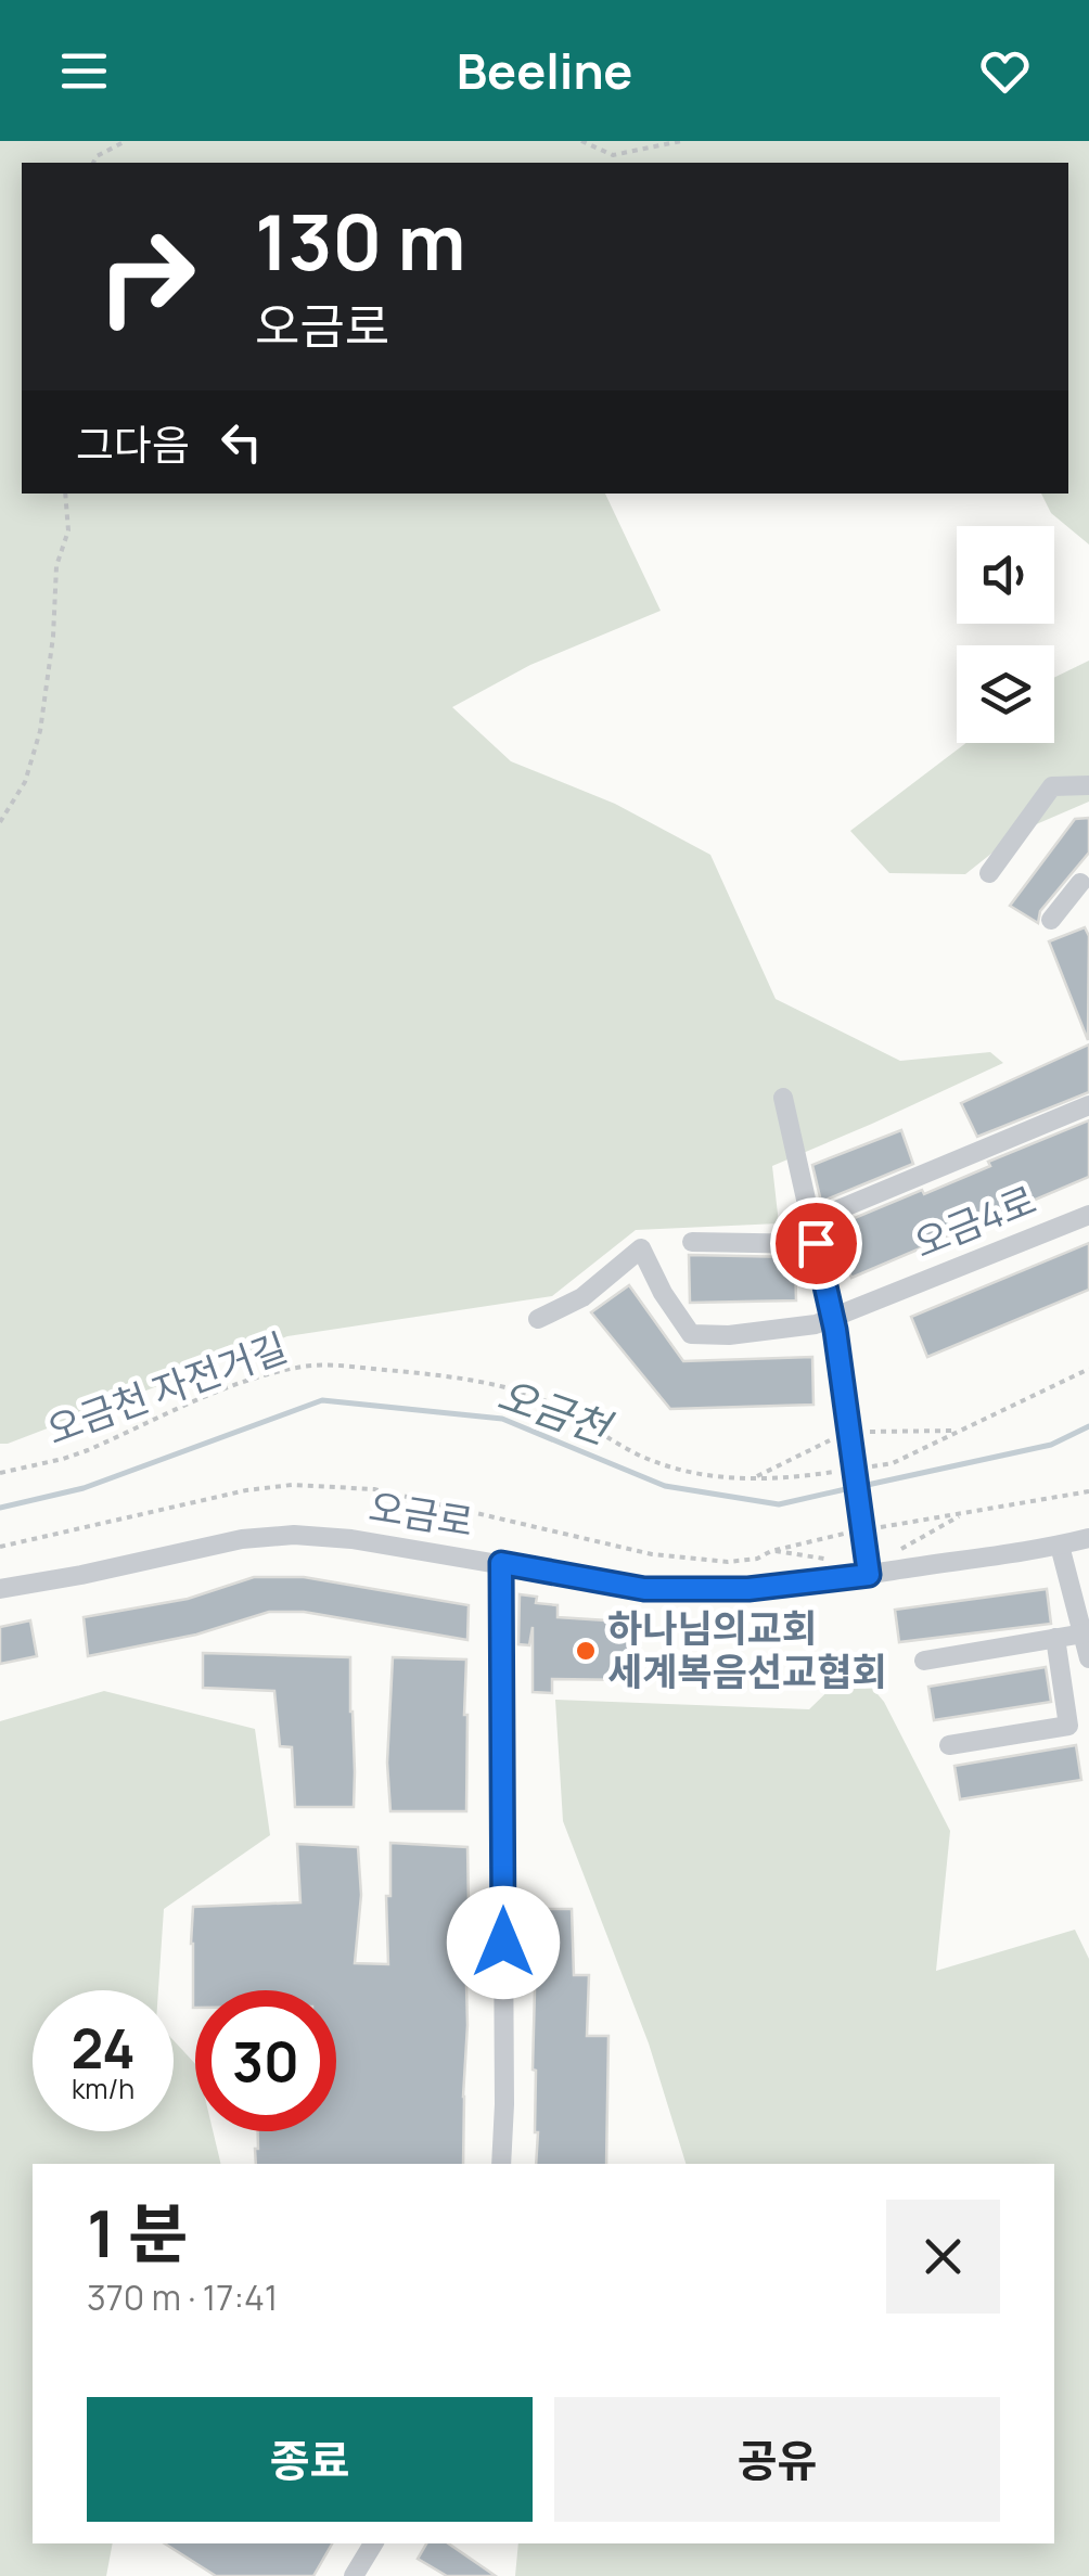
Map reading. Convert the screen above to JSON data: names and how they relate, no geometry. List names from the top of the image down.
{
  "streets": {
    "street": ["오금4로", "오금로"],
    "path": ["오금천 자전거길"]
  },
  "water": ["오금천"],
  "places": ["하나님의교회 세계복음선교협회"],
  "page": {
    "header": "Beeline",
    "turn": ["130 m", "오금로"],
    "then": "그다음",
    "speed": "24 km/h",
    "limit": "30",
    "heading": ["1 분", "370 m · 17:41"],
    "buttons": ["종료", "공유"]
  }
}
